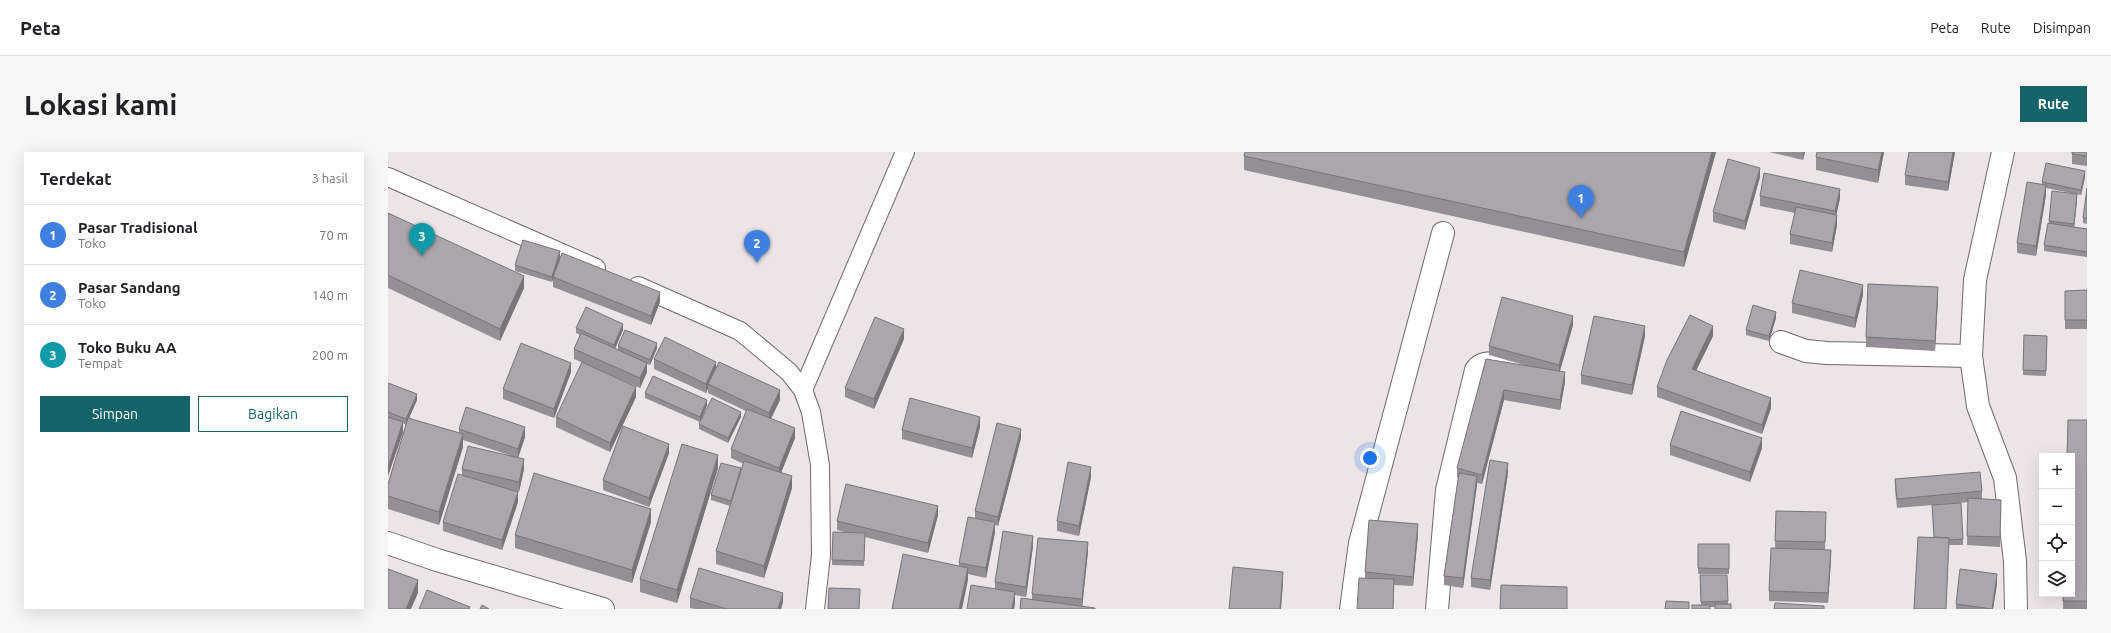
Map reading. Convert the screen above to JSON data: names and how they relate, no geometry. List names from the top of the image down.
{
  "page": {
    "header": "Peta",
    "nav": ["Peta", "Rute", "Disimpan"],
    "buttons": [
      "Rute",
      ["Simpan", "Bagikan"]
    ],
    "title": "Lokasi kami",
    "heading": ["Terdekat", "3 hasil"],
    "pins": ["1", "3", "2"],
    "list": [
      {
        "mark": "1",
        "name": "Pasar Tradisional",
        "note": "Toko",
        "value": "70 m"
      },
      {
        "mark": "2",
        "name": "Pasar Sandang",
        "note": "Toko",
        "value": "140 m"
      },
      {
        "mark": "3",
        "name": "Toko Buku AA",
        "note": "Tempat",
        "value": "200 m"
      }
    ],
    "map_buttons": ["+", "−"]
  }
}
